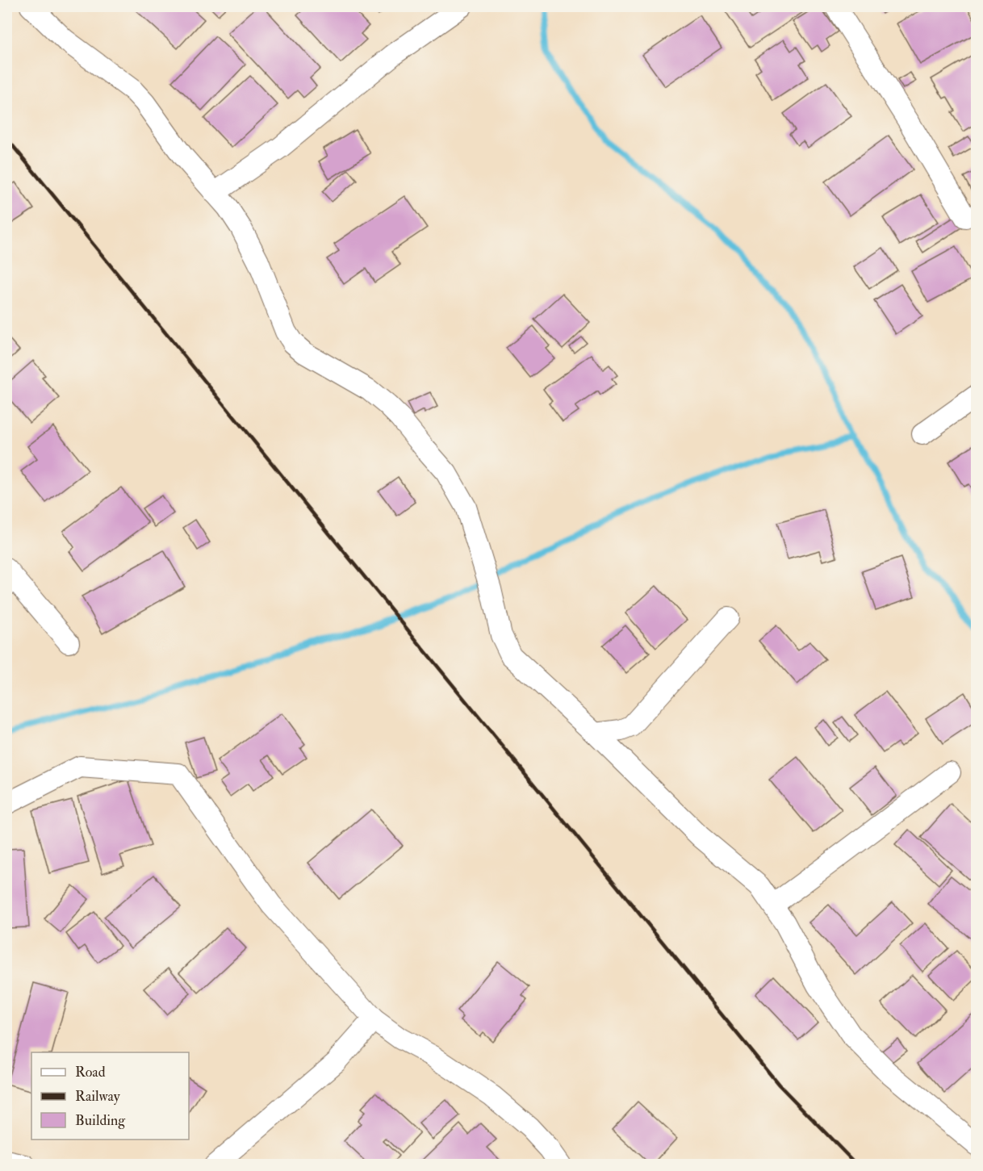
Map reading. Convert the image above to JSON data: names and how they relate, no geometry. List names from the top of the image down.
{
  "legend": ["Road", "Railway", "Building"]
}
